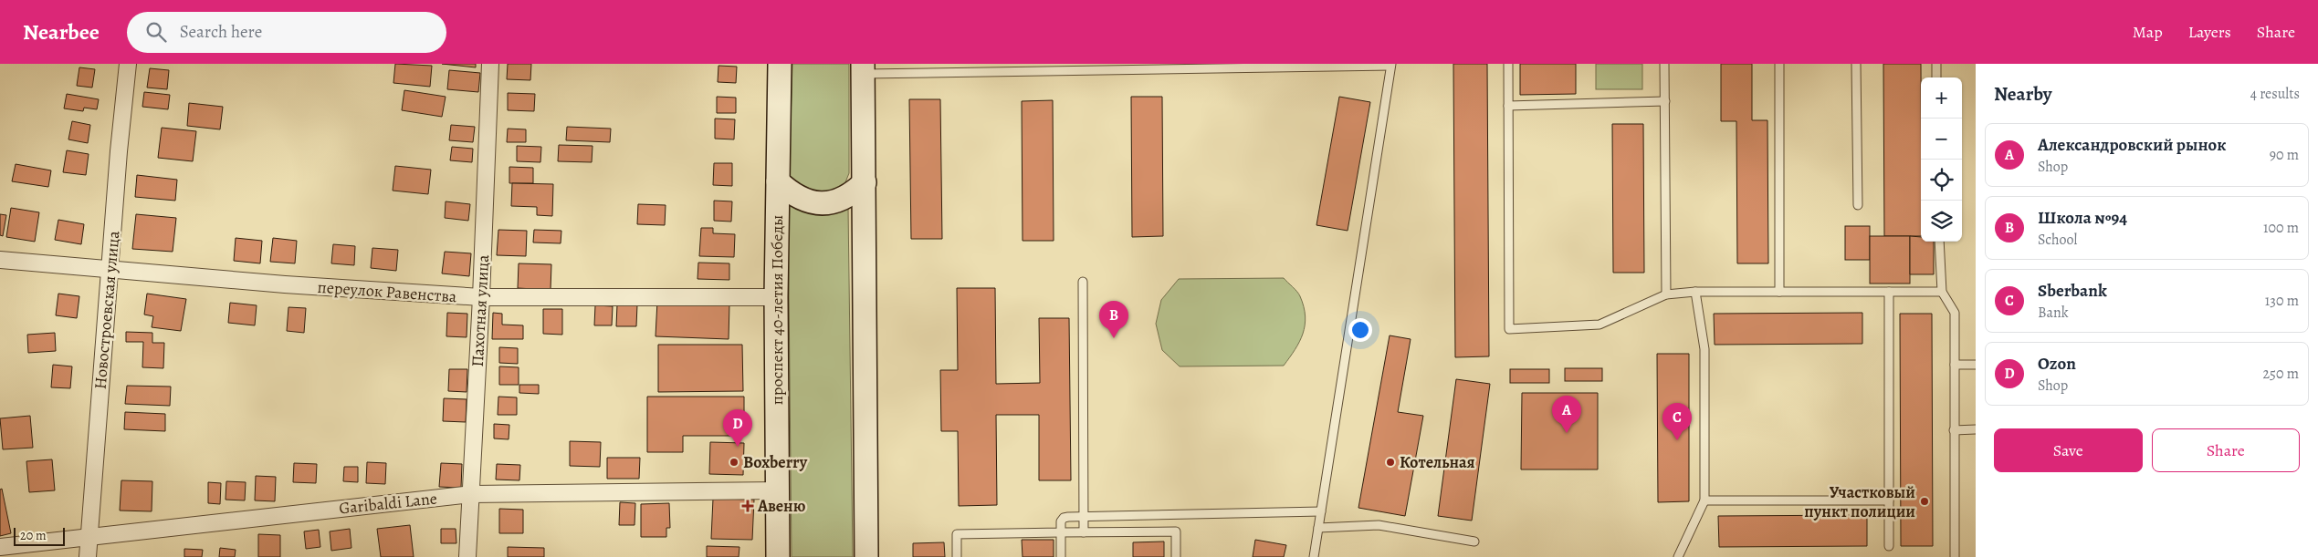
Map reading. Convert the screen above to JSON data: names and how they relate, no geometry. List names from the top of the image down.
{
  "streets": {
    "main road": ["проспект 40-летия Победы"],
    "street": [
      "переулок Равенства",
      "Новостроевская улица",
      "Пахотная улица",
      "Garibaldi Lane"
    ]
  },
  "crossings": [
    ["переулок Равенства", "Новостроевская улица"],
    ["переулок Равенства", "проспект 40-летия Победы"],
    ["переулок Равенства", "Пахотная улица"],
    ["Новостроевская улица", "Garibaldi Lane"],
    ["проспект 40-летия Победы", "Garibaldi Lane"],
    ["Пахотная улица", "Garibaldi Lane"]
  ],
  "places": {
    "other": ["Boxberry", "Котельная", "Участковый пункт полиции"],
    "health": ["Авеню"]
  },
  "scale_bar": "20 m",
  "page": {
    "header": "Nearbee",
    "search": "Search here",
    "nav": ["Map", "Layers", "Share"],
    "heading": ["Nearby", "4 results"],
    "map_buttons": ["+", "−"],
    "list": [
      {
        "mark": "A",
        "name": "Александровский рынок",
        "note": "Shop",
        "value": "90 m"
      },
      {
        "mark": "B",
        "name": "Школа №94",
        "note": "School",
        "value": "100 m"
      },
      {
        "mark": "C",
        "name": "Sberbank",
        "note": "Bank",
        "value": "130 m"
      },
      {
        "mark": "D",
        "name": "Ozon",
        "note": "Shop",
        "value": "250 m"
      }
    ],
    "pins": [
      "B",
      "A",
      "C",
      "D"
    ],
    "buttons": ["Save", "Share"],
    "scale": "20 m"
  }
}
